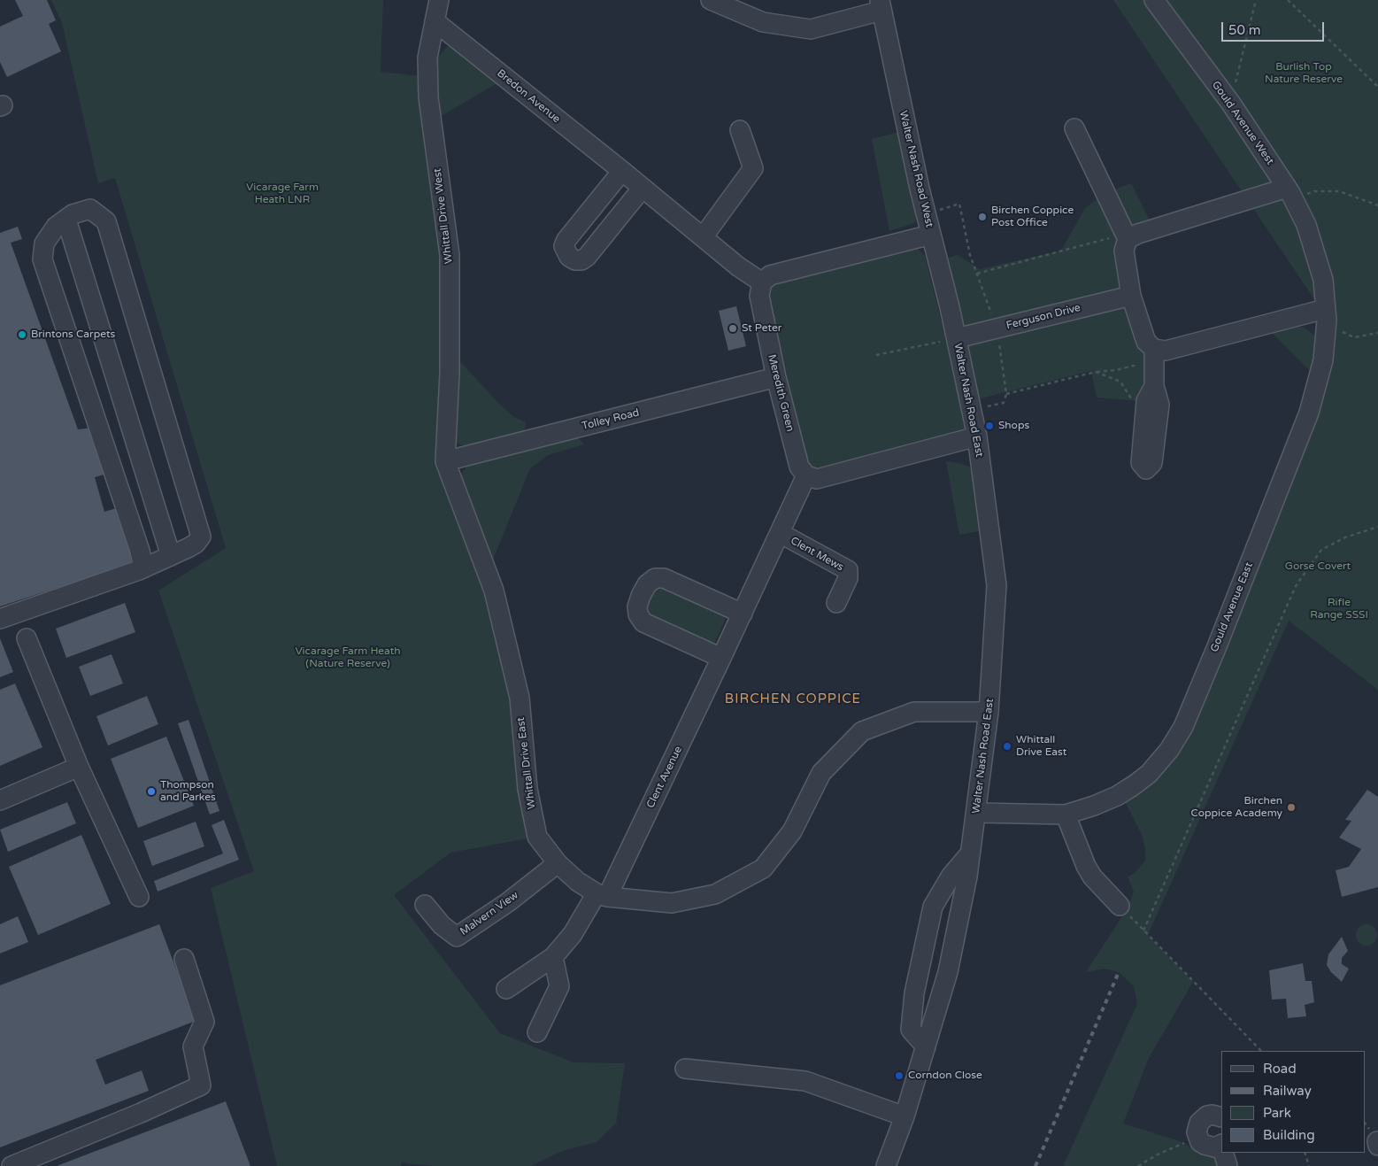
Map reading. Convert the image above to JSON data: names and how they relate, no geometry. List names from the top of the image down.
{
  "streets": {
    "street": [
      "Bredon Avenue",
      "Gould Avenue West",
      "Walter Nash Road West",
      "Whittall Drive West",
      "Ferguson Drive",
      "Meredith Green",
      "Walter Nash Road East",
      "Tolley Road",
      "Clent Mews",
      "Gould Avenue East",
      "Whittall Drive East",
      "Clent Avenue",
      "Malvern View"
    ]
  },
  "crossings": [
    ["Bredon Avenue", "Whittall Drive West"],
    ["Bredon Avenue", "Meredith Green"],
    ["Gould Avenue West", "Gould Avenue East"],
    ["Walter Nash Road West", "Ferguson Drive"],
    ["Walter Nash Road West", "Walter Nash Road East"],
    ["Whittall Drive West", "Tolley Road"],
    ["Whittall Drive West", "Whittall Drive East"],
    ["Ferguson Drive", "Walter Nash Road East"],
    ["Meredith Green", "Tolley Road"],
    ["Meredith Green", "Clent Avenue"],
    ["Walter Nash Road East", "Gould Avenue East"],
    ["Walter Nash Road East", "Whittall Drive East"],
    ["Tolley Road", "Whittall Drive East"],
    ["Clent Mews", "Clent Avenue"],
    ["Whittall Drive East", "Clent Avenue"],
    ["Whittall Drive East", "Malvern View"]
  ],
  "districts": ["BIRCHEN COPPICE"],
  "parks": [
    "Burlish Top Nature Reserve",
    "Vicarage Farm Heath LNR",
    "Gorse Covert",
    "Rifle Range SSSI",
    "Vicarage Farm Heath (Nature Reserve)"
  ],
  "places": [
    "Birchen Coppice Post Office",
    "St Peter",
    "Brintons Carpets",
    "Shops",
    "Whittall Drive East",
    "Thompson and Parkes",
    "Birchen Coppice Academy",
    "Corndon Close"
  ],
  "legend": [
    "Road",
    "Railway",
    "Park",
    "Building"
  ],
  "scale_bar": "50 m"
}
